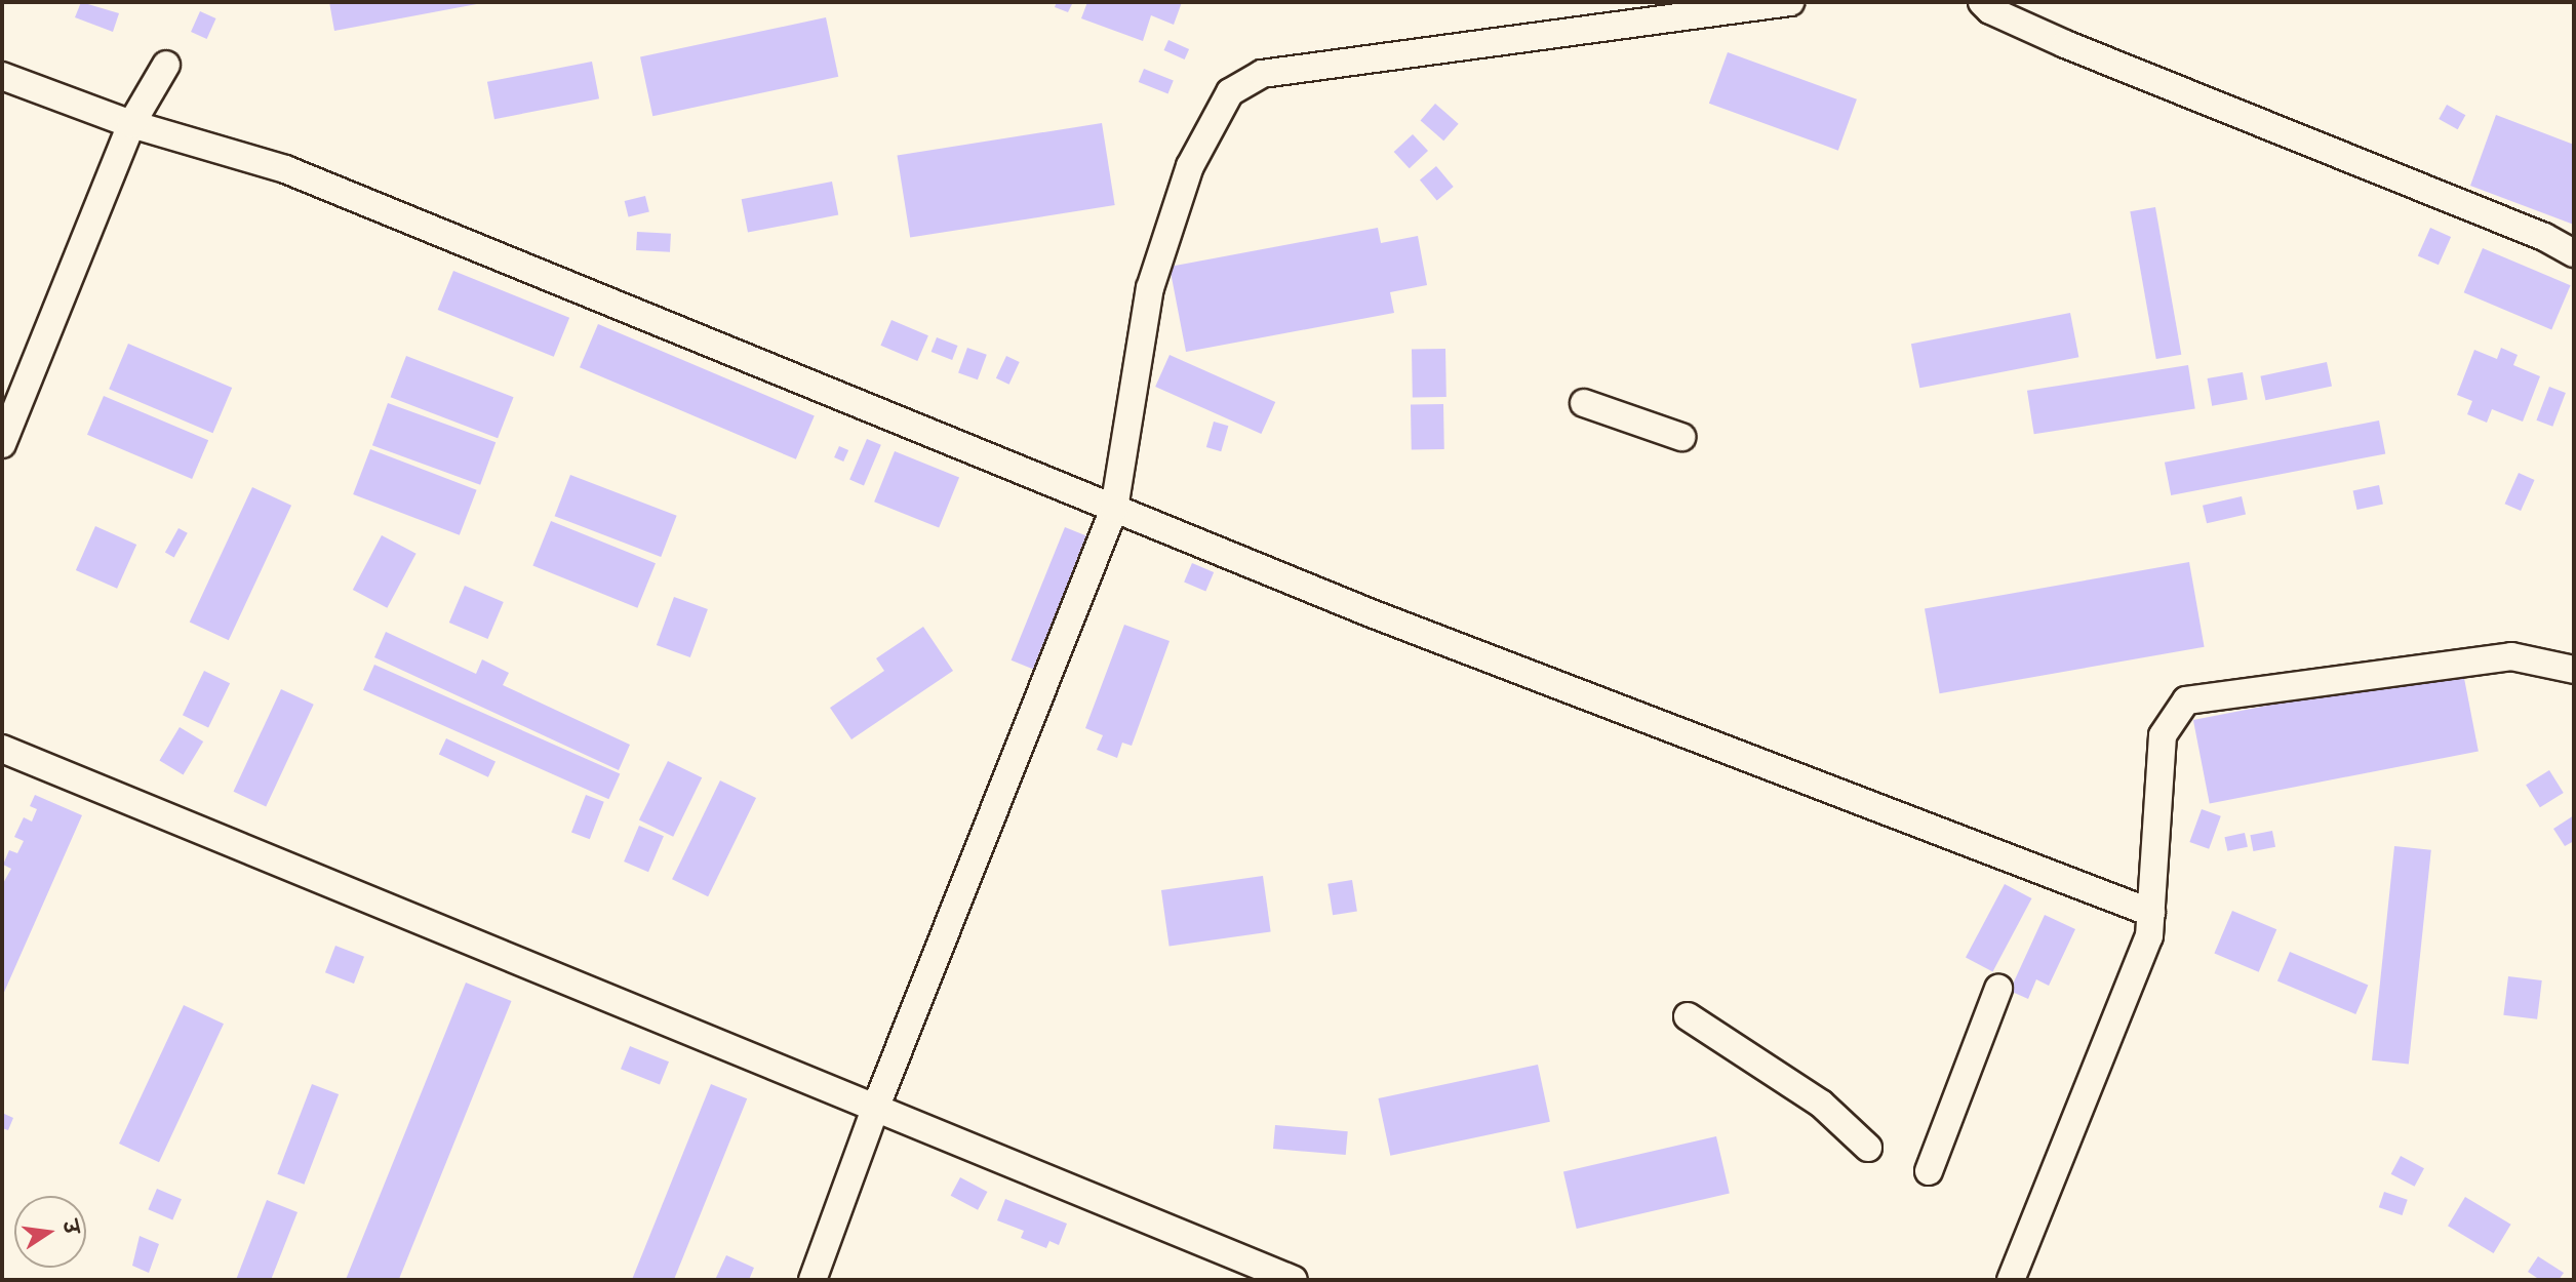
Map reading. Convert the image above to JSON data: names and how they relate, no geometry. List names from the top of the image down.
{
  "north": "right"
}
